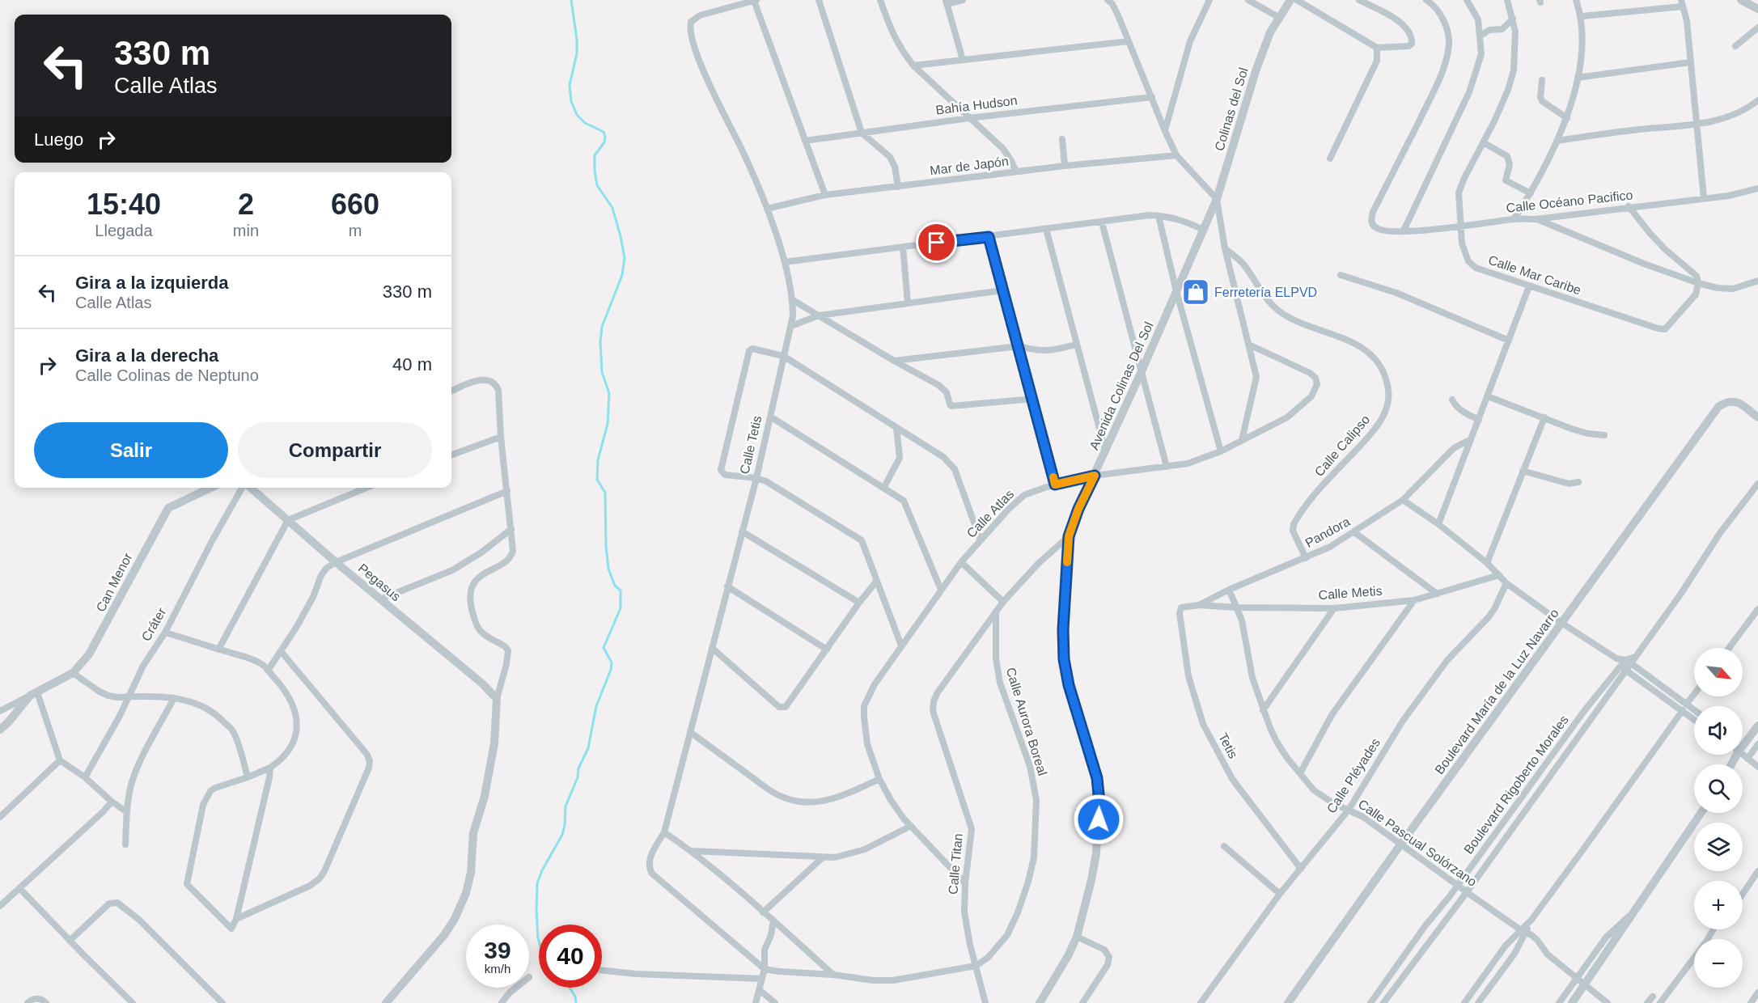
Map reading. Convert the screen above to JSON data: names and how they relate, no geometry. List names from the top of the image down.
{
  "streets": {
    "street": [
      "Bahía Hudson",
      "Colinas del Sol",
      "Mar de Japón",
      "Calle Océano Pacifico",
      "Calle Mar Caribe",
      "Avenida Colinas Del Sol",
      "Calle Tetis",
      "Calle Calipso",
      "Calle Atlas",
      "Pandora",
      "Can Menor",
      "Pegasus",
      "Calle Metis",
      "Cráter",
      "Boulevard María de la Luz Navarro",
      "Calle Aurora Boreal",
      "Tetis",
      "Calle Pléyades",
      "Boulevard Rigoberto Morales",
      "Calle Pascual Solórzano",
      "Calle Titan"
    ]
  },
  "crossings": [
    ["Colinas del Sol", "Avenida Colinas Del Sol"],
    ["Mar de Japón", "Calle Tetis"],
    ["Calle Océano Pacifico", "Calle Mar Caribe"],
    ["Avenida Colinas Del Sol", "Calle Atlas"],
    ["Calle Calipso", "Pandora"],
    ["Calle Atlas", "Calle Titan"],
    ["Pandora", "Calle Metis"],
    ["Pandora", "Tetis"],
    ["Pandora", "Calle Pascual Solórzano"],
    ["Calle Metis", "Calle Pascual Solórzano"],
    ["Boulevard María de la Luz Navarro", "Calle Pascual Solórzano"],
    ["Calle Aurora Boreal", "Calle Titan"],
    ["Tetis", "Calle Pléyades"],
    ["Calle Pléyades", "Calle Pascual Solórzano"],
    ["Boulevard Rigoberto Morales", "Calle Pascual Solórzano"]
  ],
  "places": {
    "shop": ["Ferretería ELPVD"]
  },
  "north": "bottom right",
  "page": {
    "turn": ["330 m", "Calle Atlas"],
    "then": "Luego",
    "eta": [
      "15:40",
      "Llegada",
      "2",
      "min",
      "660",
      "m"
    ],
    "list": [
      {
        "name": "Gira a la izquierda",
        "note": "Calle Atlas",
        "value": "330 m"
      },
      {
        "name": "Gira a la derecha",
        "note": "Calle Colinas de Neptuno",
        "value": "40 m"
      }
    ],
    "buttons": ["Salir", "Compartir"],
    "map_buttons": ["+", "−"],
    "speed": "39 km/h",
    "limit": "40"
  }
}
